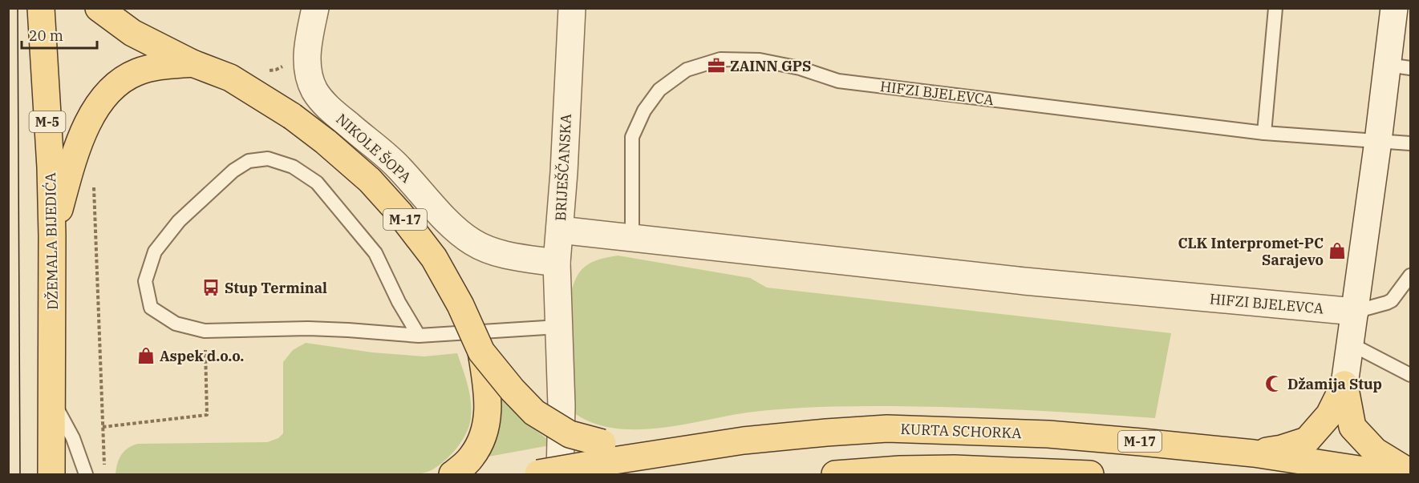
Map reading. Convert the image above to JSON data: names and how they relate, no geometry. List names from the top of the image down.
{
  "streets": {
    "main road": [
      "M-5",
      "M-17",
      "DŽEMALA BIJEDIĆA",
      "KURTA SCHORKA"
    ],
    "street": ["HIFZI BJELEVCA", "NIKOLE ŠOPA", "BRIJEŠČANSKA"]
  },
  "crossings": [
    ["HIFZI BJELEVCA", "BRIJEŠČANSKA"],
    ["NIKOLE ŠOPA", "BRIJEŠČANSKA"],
    ["M-17", "KURTA SCHORKA"]
  ],
  "places": {
    "office": ["ZAINN GPS"],
    "shop": ["CLK Interpromet-PC Sarajevo", "Aspek d.o.o."],
    "bus stop": ["Stup Terminal"],
    "mosque": ["Džamija Stup"]
  },
  "scale_bar": "20 m"
}
